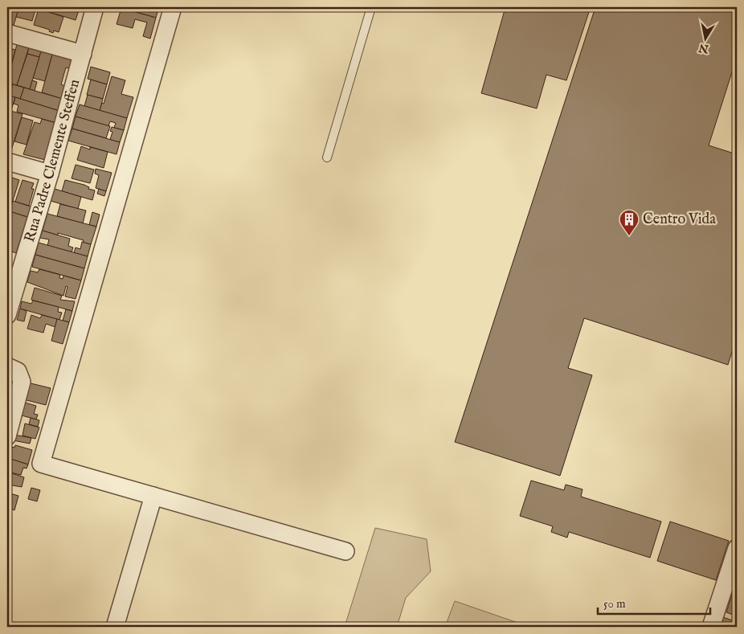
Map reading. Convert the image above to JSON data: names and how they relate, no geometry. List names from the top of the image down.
{
  "streets": {
    "street": ["Rua Padre Clemente Steffen"]
  },
  "places": {
    "building": ["Centro Vida"]
  },
  "scale_bar": "50 m",
  "north": "bottom"
}
